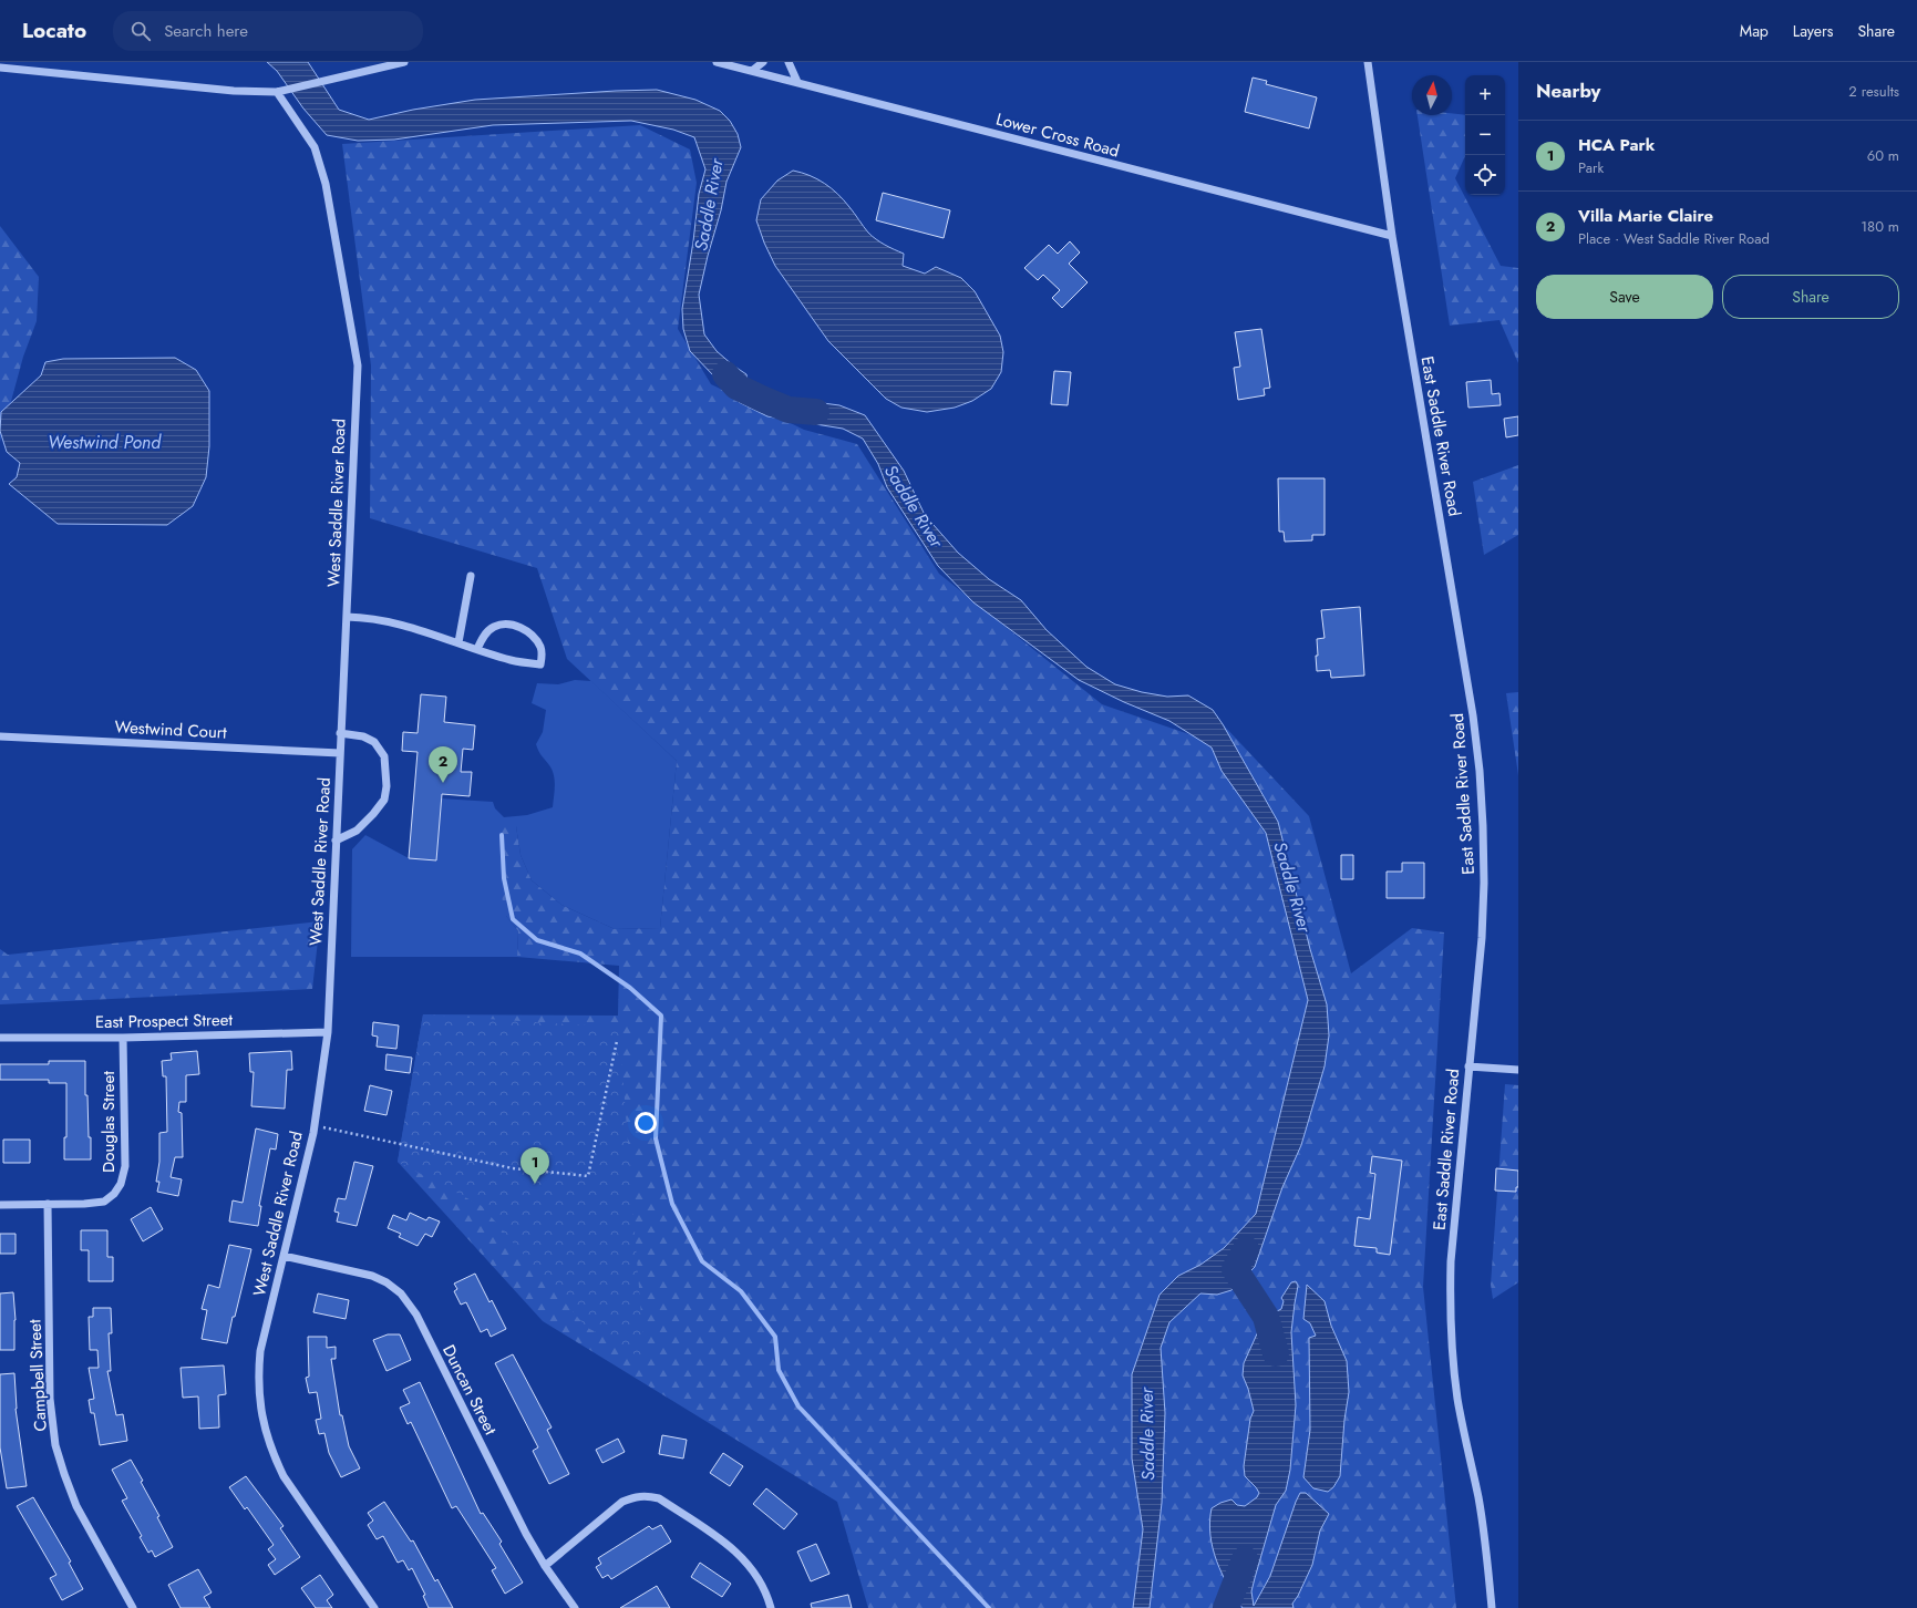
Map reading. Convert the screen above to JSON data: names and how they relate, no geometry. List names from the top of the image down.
{
  "streets": {
    "street": [
      "Lower Cross Road",
      "East Saddle River Road",
      "West Saddle River Road",
      "Westwind Court",
      "East Prospect Street",
      "Douglas Street",
      "Campbell Street",
      "Duncan Street"
    ]
  },
  "crossings": [
    ["Lower Cross Road", "East Saddle River Road"],
    ["West Saddle River Road", "Westwind Court"],
    ["West Saddle River Road", "East Prospect Street"],
    ["West Saddle River Road", "Duncan Street"],
    ["East Prospect Street", "Douglas Street"],
    ["Douglas Street", "Campbell Street"]
  ],
  "water": ["Saddle River", "Westwind Pond"],
  "north": "top",
  "page": {
    "header": "Locato",
    "search": "Search here",
    "nav": ["Map", "Layers", "Share"],
    "heading": ["Nearby", "2 results"],
    "map_buttons": ["+", "−"],
    "list": [
      {
        "mark": "1",
        "name": "HCA Park",
        "note": "Park",
        "value": "60 m"
      },
      {
        "mark": "2",
        "name": "Villa Marie Claire",
        "note": "Place · West Saddle River Road",
        "value": "180 m"
      }
    ],
    "buttons": ["Save", "Share"],
    "pins": ["2", "1"]
  }
}
